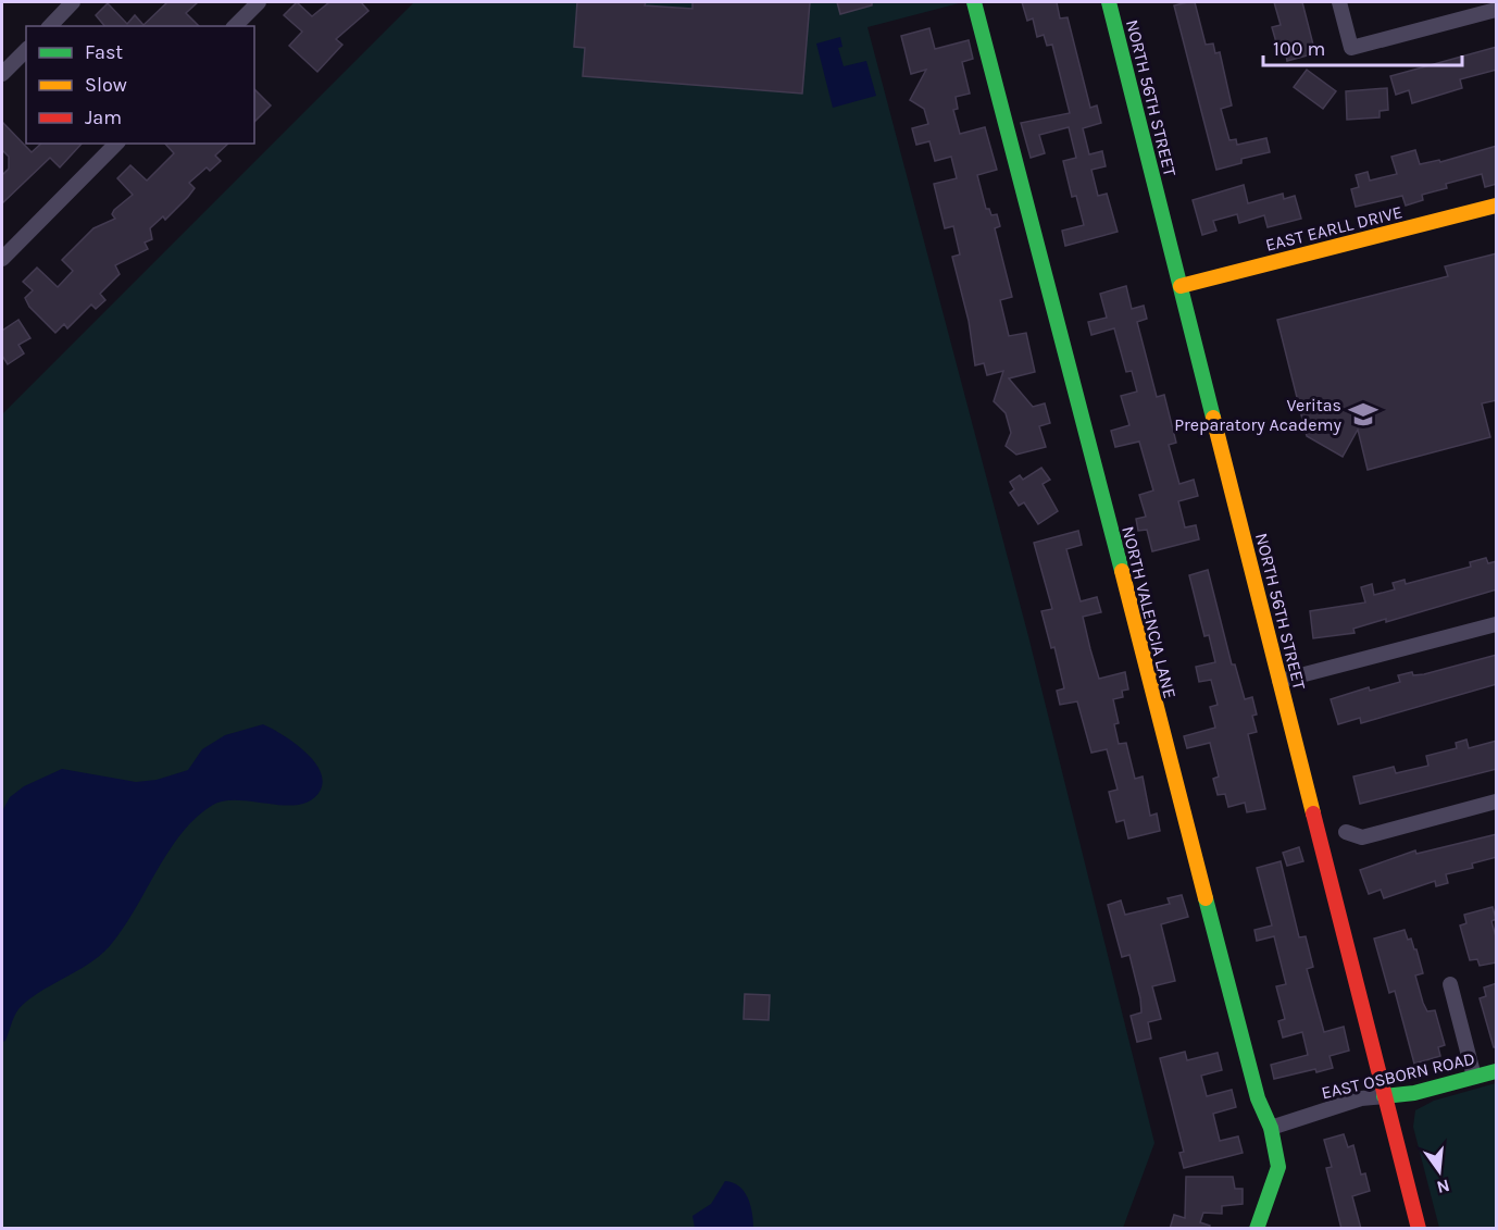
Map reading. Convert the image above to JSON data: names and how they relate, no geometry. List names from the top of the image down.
{
  "streets": {
    "street": [
      "NORTH 56TH STREET",
      "EAST EARLL DRIVE",
      "NORTH VALENCIA LANE",
      "EAST OSBORN ROAD"
    ]
  },
  "crossings": [
    ["NORTH 56TH STREET", "EAST EARLL DRIVE"],
    ["NORTH 56TH STREET", "EAST OSBORN ROAD"],
    ["NORTH VALENCIA LANE", "EAST OSBORN ROAD"]
  ],
  "places": {
    "school or university": ["Veritas Preparatory Academy"]
  },
  "legend": ["Fast", "Slow", "Jam"],
  "scale_bar": "100 m",
  "north": "bottom"
}
